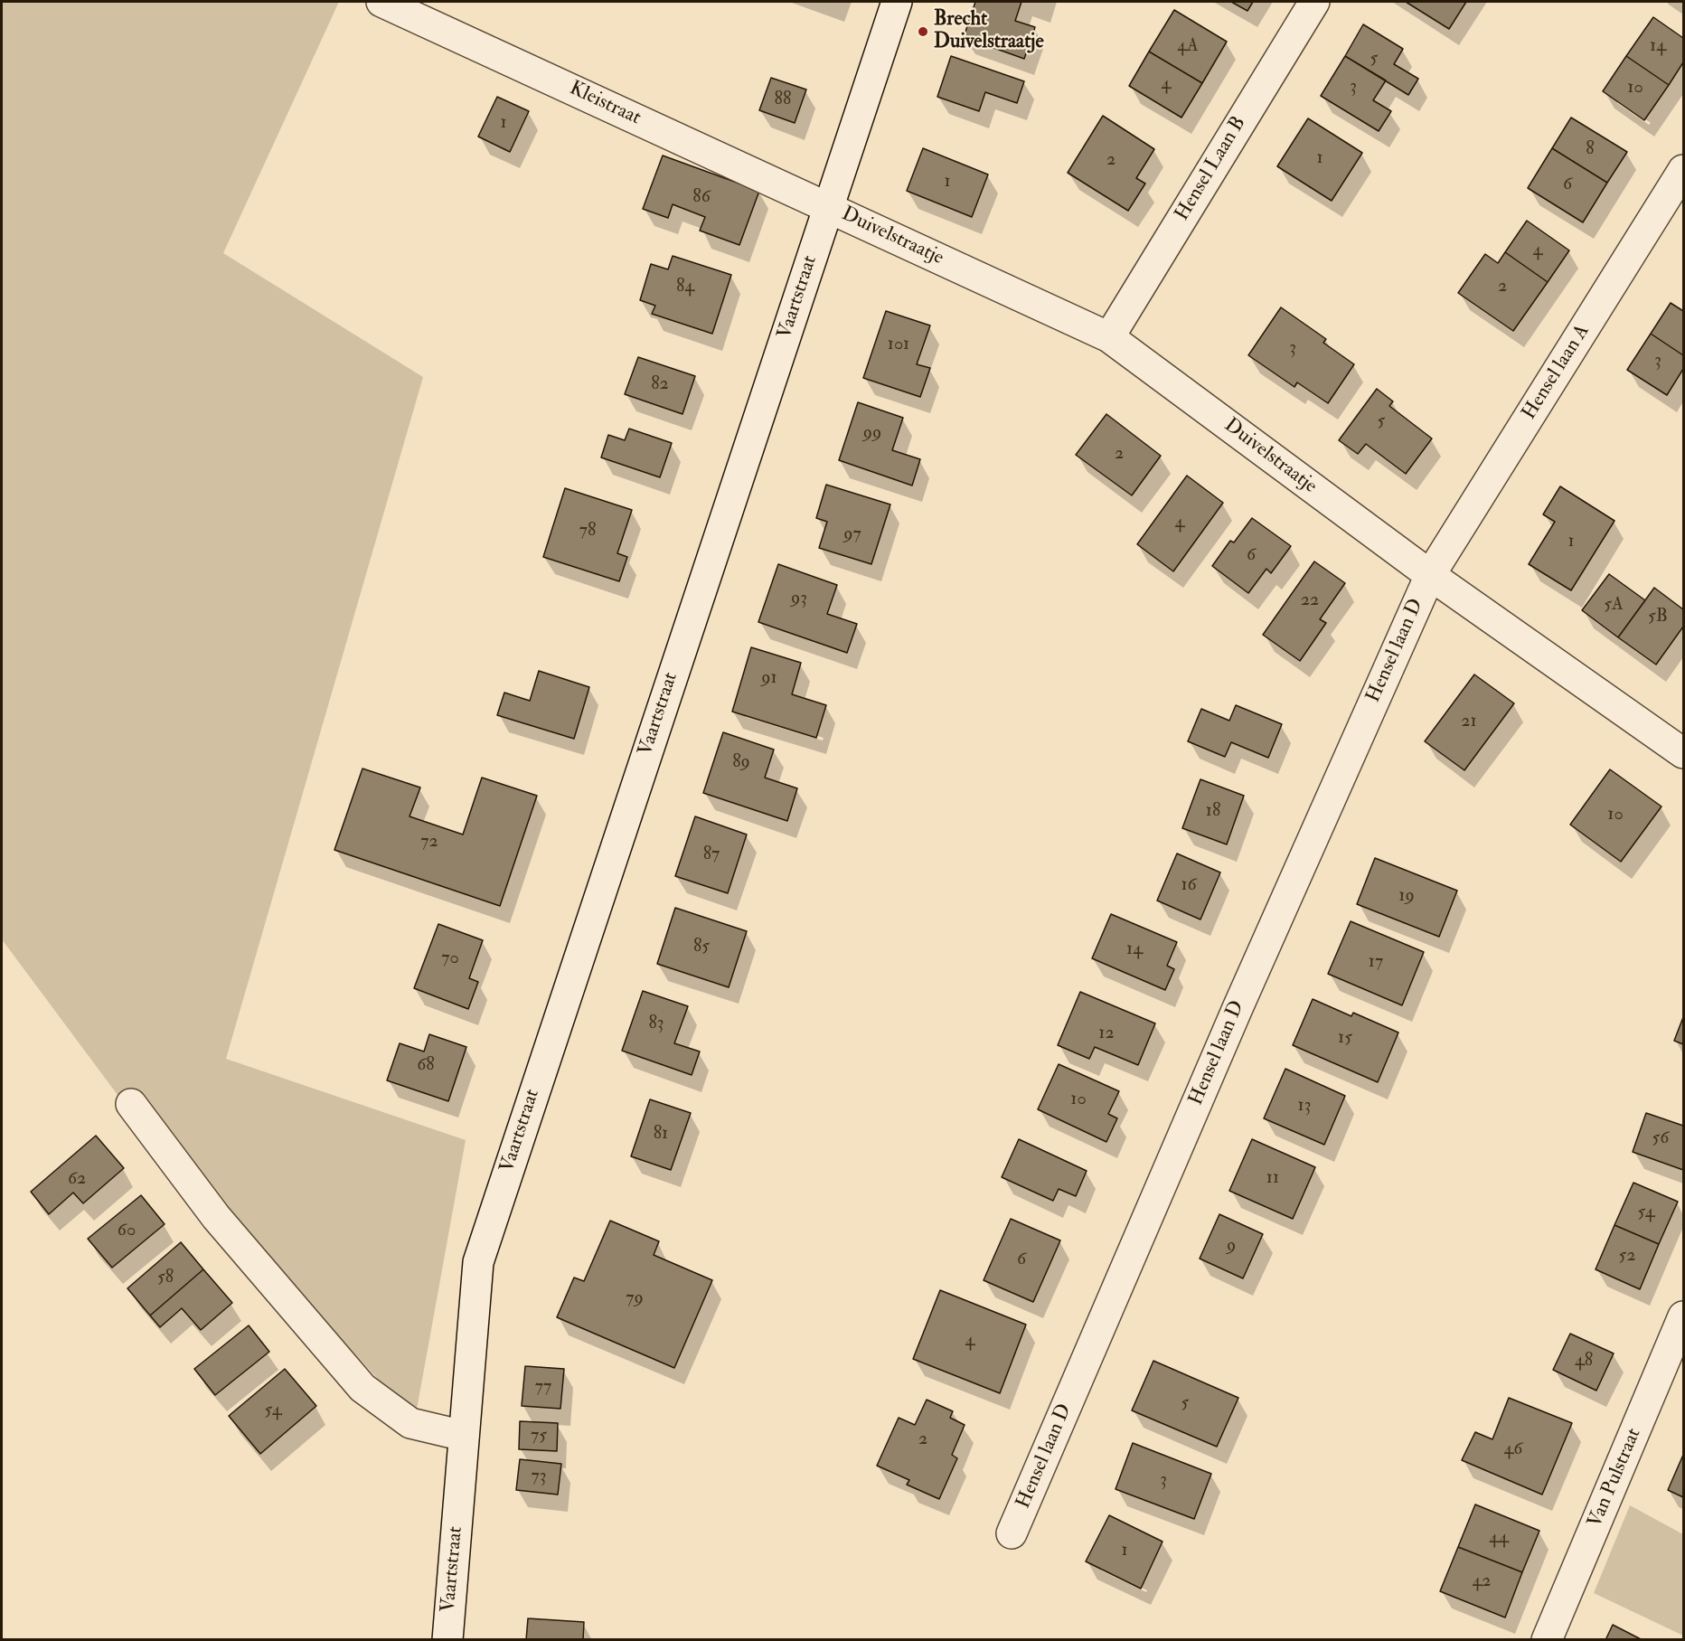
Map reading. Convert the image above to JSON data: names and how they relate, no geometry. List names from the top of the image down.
{
  "streets": {
    "street": [
      "Kleistraat",
      "Hensel Laan B",
      "Duivelstraatje",
      "Vaartstraat",
      "Hensel laan A",
      "Hensel laan D",
      "Van Pulstraat"
    ]
  },
  "crossings": [
    ["Kleistraat", "Duivelstraatje"],
    ["Kleistraat", "Vaartstraat"],
    ["Hensel Laan B", "Duivelstraatje"],
    ["Duivelstraatje", "Vaartstraat"],
    ["Duivelstraatje", "Hensel laan A"],
    ["Duivelstraatje", "Hensel laan D"],
    ["Hensel laan A", "Hensel laan D"]
  ],
  "places": ["Brecht Duivelstraatje"],
  "house_numbers": [
    "4A",
    "14",
    "5",
    "4",
    "3",
    "10",
    "88",
    "1",
    "8",
    "1",
    "2",
    "1",
    "6",
    "86",
    "4",
    "84",
    "2",
    "101",
    "3",
    "3",
    "82",
    "5",
    "99",
    "2",
    "4",
    "78",
    "97",
    "1",
    "6",
    "93",
    "22",
    "5A",
    "5B",
    "91",
    "21",
    "89",
    "18",
    "10",
    "72",
    "87",
    "16",
    "19",
    "85",
    "14",
    "70",
    "17",
    "83",
    "12",
    "15",
    "68",
    "10",
    "13",
    "81",
    "56",
    "11",
    "62",
    "54",
    "60",
    "9",
    "52",
    "6",
    "58",
    "79",
    "4",
    "48",
    "77",
    "5",
    "54",
    "75",
    "2",
    "46",
    "73",
    "3",
    "44",
    "1",
    "42"
  ]
}
